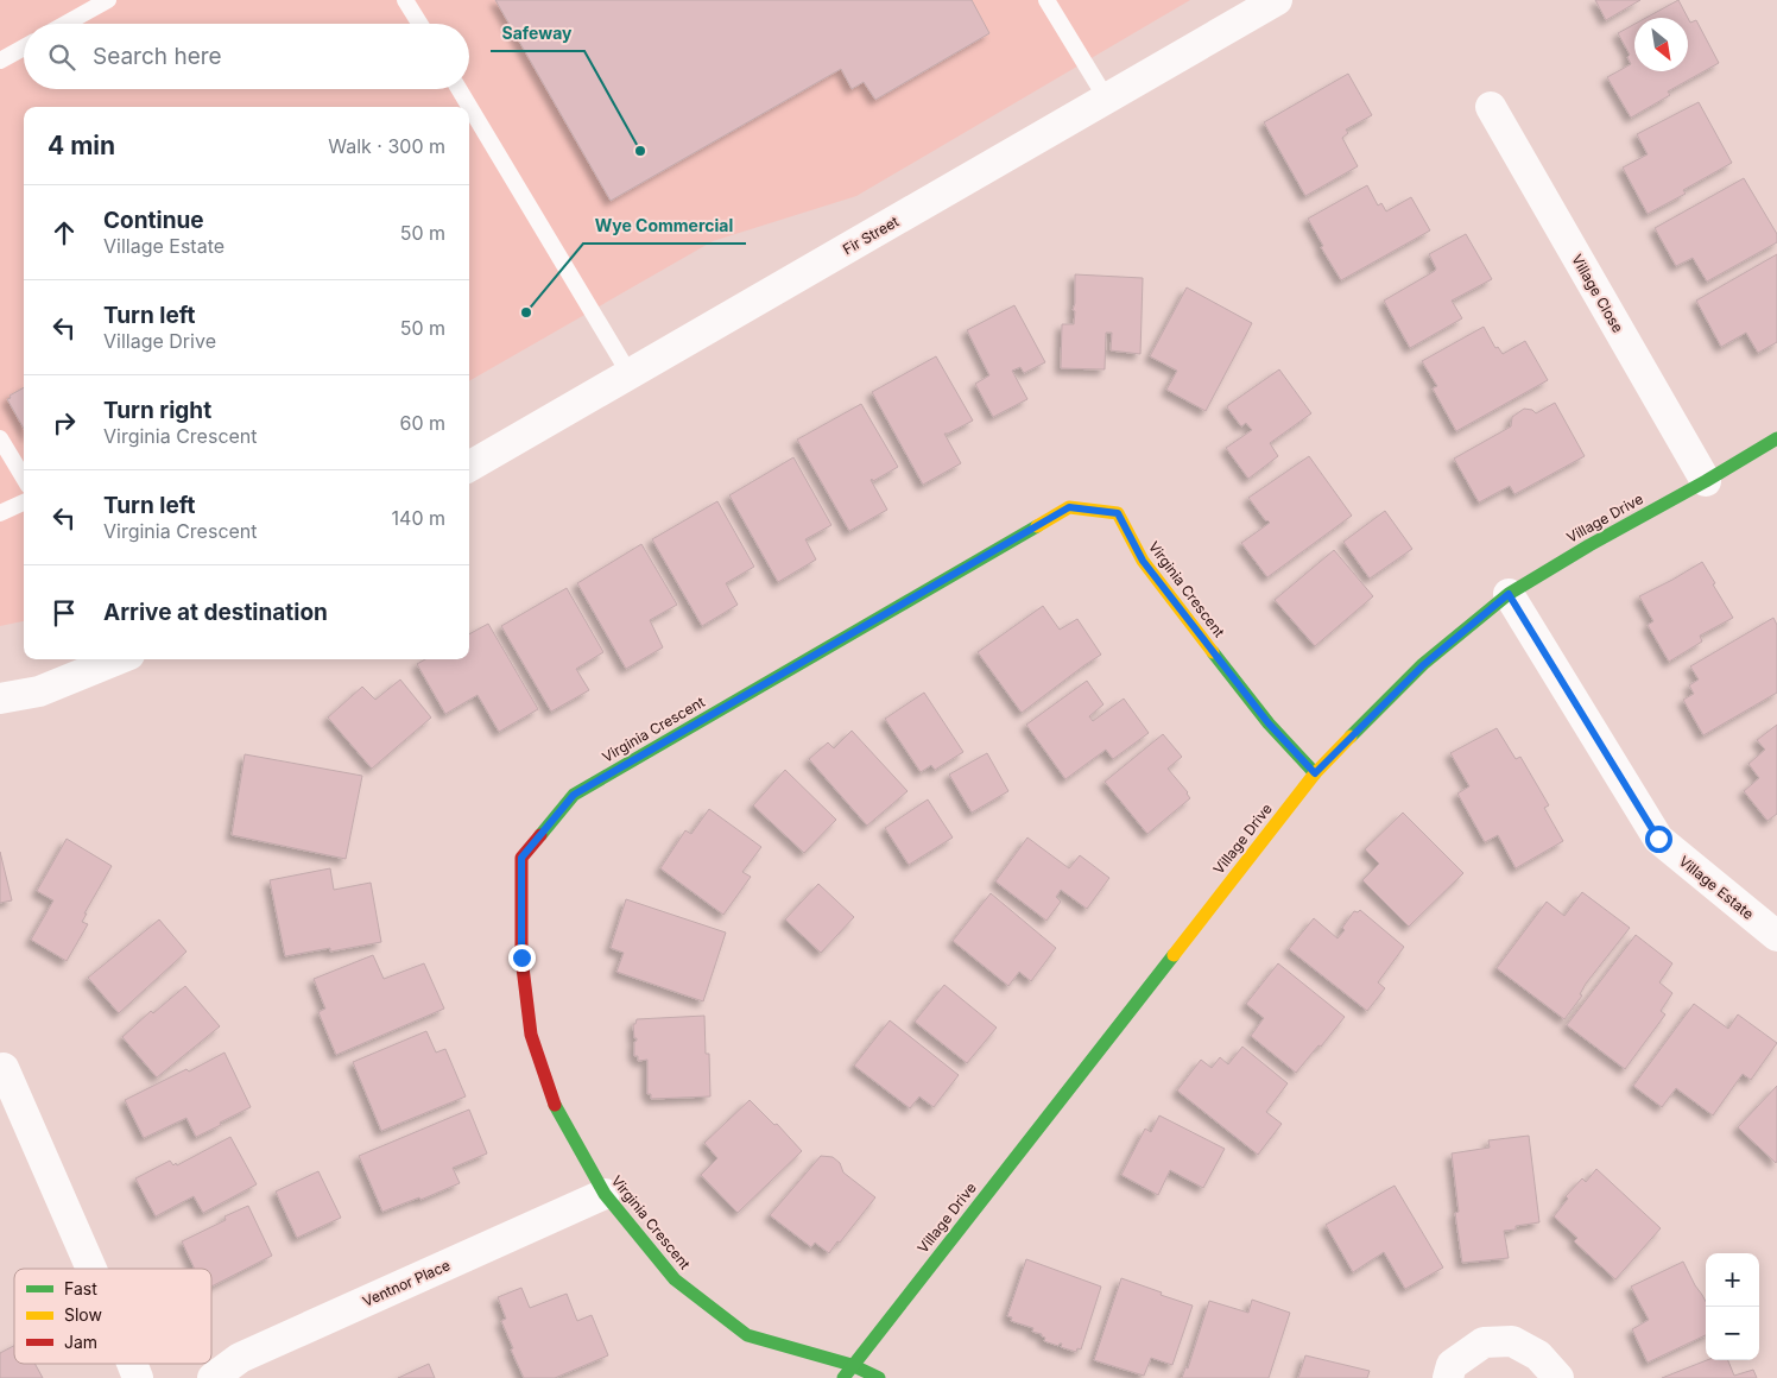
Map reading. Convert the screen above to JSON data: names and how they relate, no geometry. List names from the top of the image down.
{
  "streets": {
    "street": [
      "Fir Street",
      "Village Close",
      "Village Drive",
      "Virginia Crescent",
      "Village Estate",
      "Ventnor Place"
    ]
  },
  "crossings": [
    ["Village Close", "Village Drive"],
    ["Village Drive", "Virginia Crescent"],
    ["Village Drive", "Village Estate"],
    ["Virginia Crescent", "Ventnor Place"]
  ],
  "places": ["Safeway", "Wye Commercial"],
  "legend": ["Fast", "Slow", "Jam"],
  "north": "bottom right",
  "page": {
    "search": "Search here",
    "heading": ["4 min", "Walk · 300 m"],
    "list": [
      ["Continue", "Village Estate", "50 m"],
      ["Turn left", "Village Drive", "50 m"],
      ["Turn right", "Virginia Crescent", "60 m"],
      ["Turn left", "Virginia Crescent", "140 m"],
      "Arrive at destination"
    ],
    "map_buttons": ["+", "−"]
  }
}
